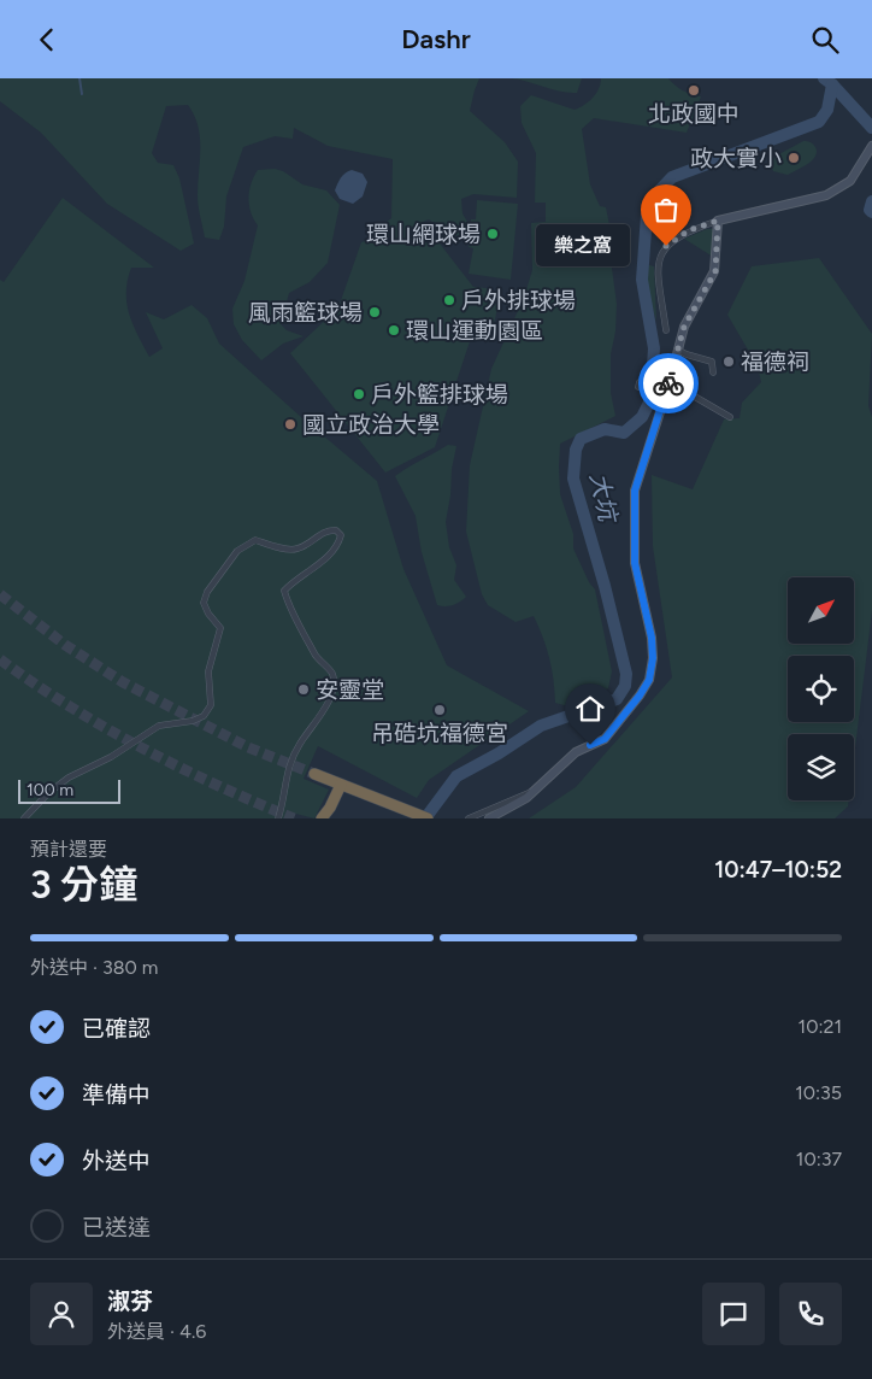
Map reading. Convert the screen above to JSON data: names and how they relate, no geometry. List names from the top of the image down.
{
  "water": ["大坑"],
  "places": [
    "北政國中",
    "政大實小",
    "環山網球場",
    "樂之窩",
    "戶外排球場",
    "風雨籃球場",
    "環山運動園區",
    "福德祠",
    "戶外籃排球場",
    "國立政治大學",
    "安靈堂",
    "吊硞坑福德宮"
  ],
  "scale_bar": "100 m",
  "north": "top right",
  "page": {
    "header": "Dashr",
    "bubble": "樂之窩",
    "scale": "100 m",
    "heading": ["3 分鐘", "預計還要", "10:47–10:52"],
    "panel": ["淑芬", "外送員 · 4.6"],
    "bar": "外送中 · 380 m",
    "list": [
      ["已確認", "10:21"],
      ["準備中", "10:35"],
      ["外送中", "10:37"],
      "已送達"
    ]
  }
}
